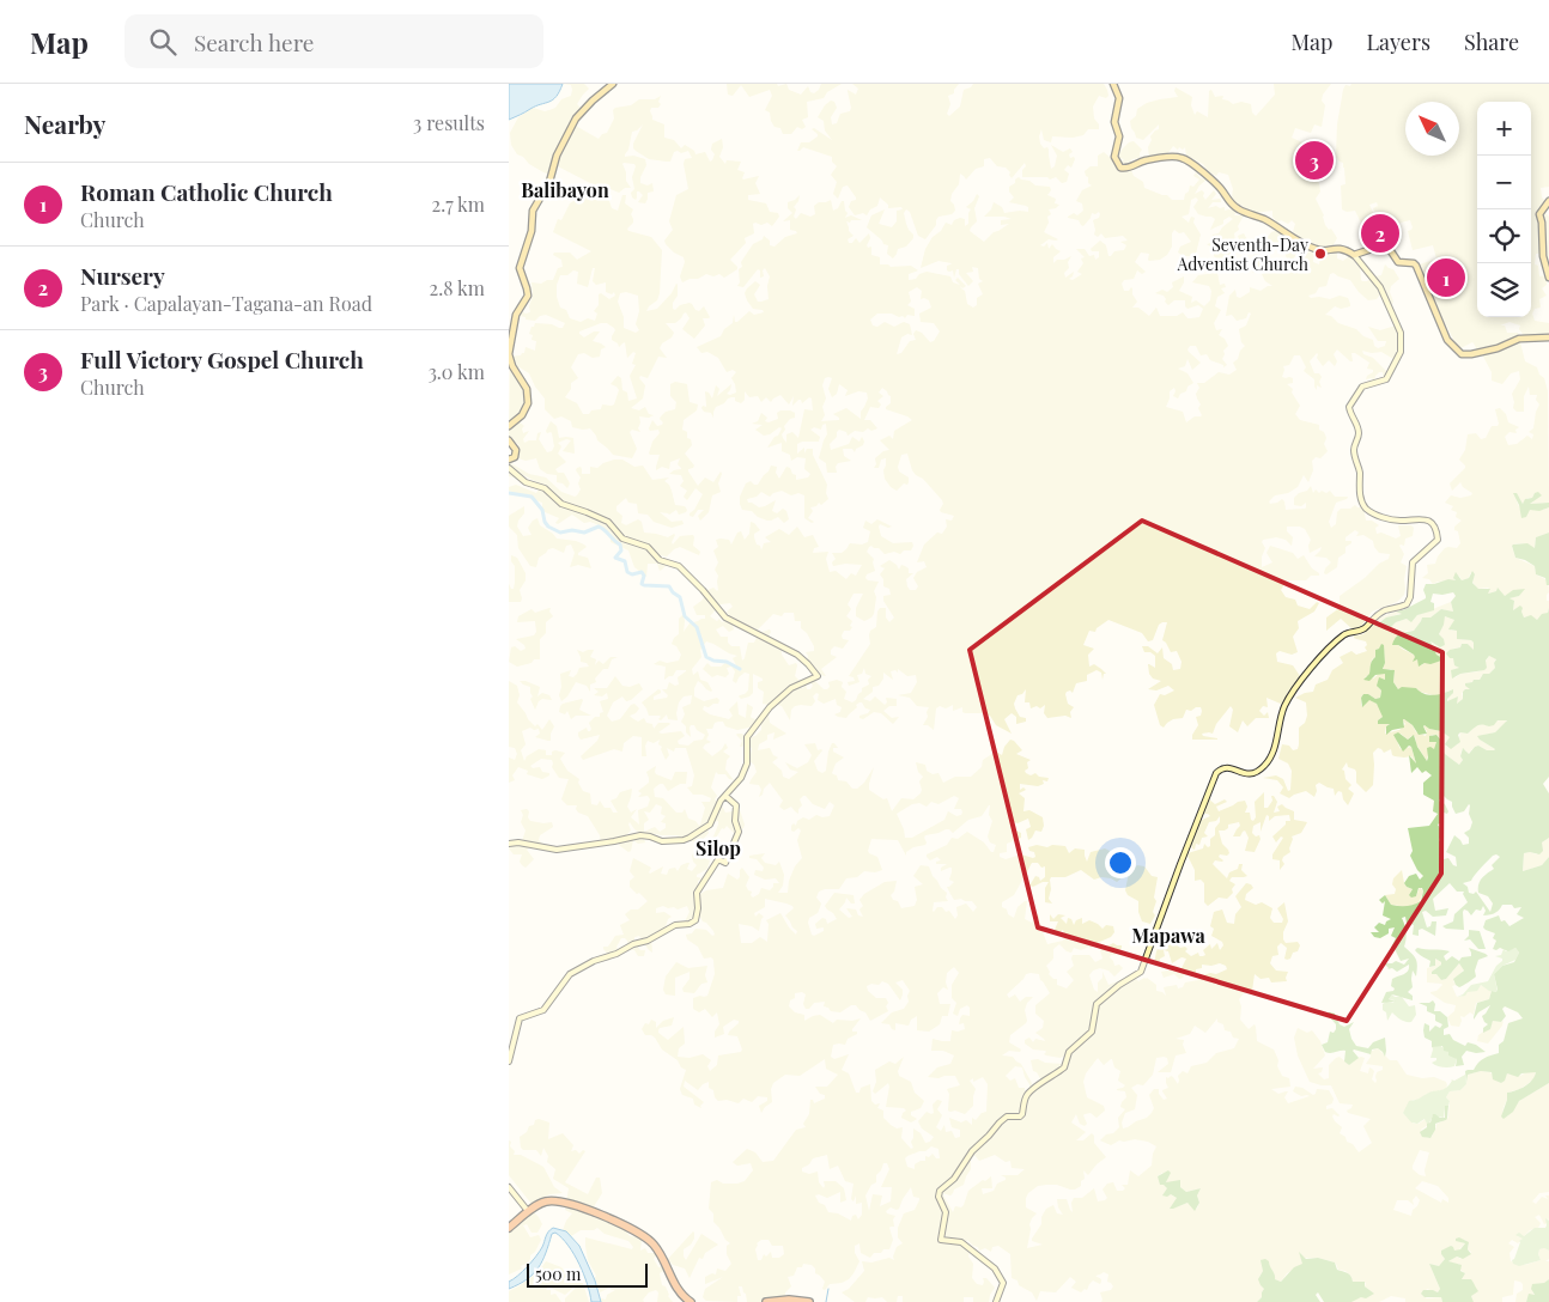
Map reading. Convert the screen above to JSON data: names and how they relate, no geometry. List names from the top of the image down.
{
  "districts": ["Balibayon", "Silop", "Mapawa"],
  "places": ["Seventh-Day Adventist Church"],
  "scale_bar": "500 m",
  "north": "top left",
  "page": {
    "header": "Map",
    "search": "Search here",
    "nav": ["Map", "Layers", "Share"],
    "heading": ["Nearby", "3 results"],
    "map_buttons": ["+", "−"],
    "pins": ["3", "2", "1"],
    "list": [
      {
        "mark": "1",
        "name": "Roman Catholic Church",
        "note": "Church",
        "value": "2.7 km"
      },
      {
        "mark": "2",
        "name": "Nursery",
        "note": "Park · Capalayan-Tagana-an Road",
        "value": "2.8 km"
      },
      {
        "mark": "3",
        "name": "Full Victory Gospel Church",
        "note": "Church",
        "value": "3.0 km"
      }
    ],
    "scale": "500 m"
  }
}
